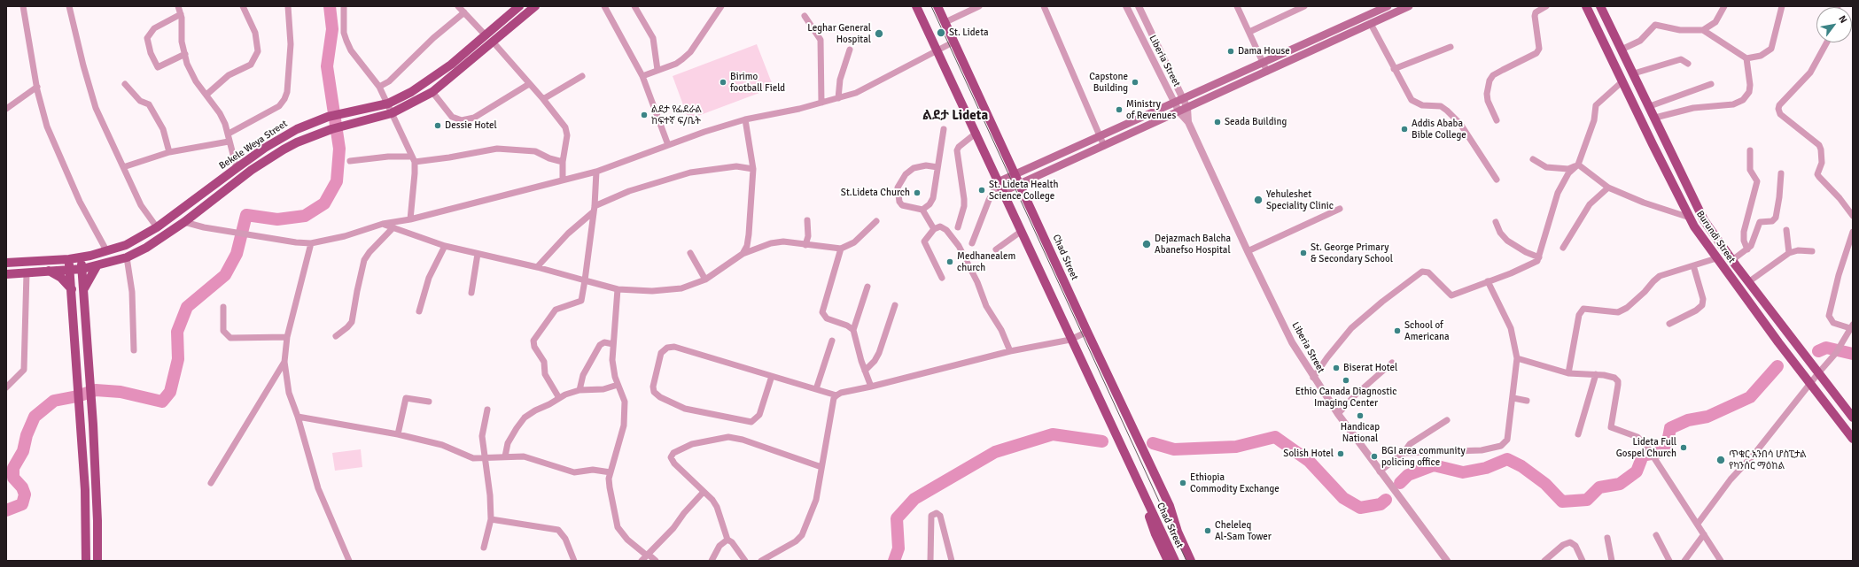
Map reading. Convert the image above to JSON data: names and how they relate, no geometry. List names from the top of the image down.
{
  "streets": {
    "main road": ["Bekele Weya Street", "Burundi Street", "Chad Street"],
    "street": ["Liberia Street"]
  },
  "districts": ["ልደታ Lideta"],
  "places": [
    "St. Lideta",
    "Leghar General Hospital",
    "Dama House",
    "Birimo football Field",
    "Capstone Building",
    "Ministry of Revenues",
    "ልደታ የፌደራል ከፍተኛ ፍ/ቤት",
    "Seada Building",
    "Dessie Hotel",
    "Addis Ababa Bible College",
    "St. Lideta Health Science College",
    "St.Lideta Church",
    "Yehuleshet Speciality Clinic",
    "Dejazmach Balcha Abanefso Hospital",
    "St. George Primary & Secondary School",
    "Medhanealem church",
    "School of Americana",
    "Biserat Hotel",
    "Ethio Canada Diagnostic Imaging Center",
    "Handicap National",
    "Lideta Full Gospel Church",
    "Solish Hotel",
    "BGI area community policing office",
    "ጥቁር አንበሳ ሆስፒታል የካንሰር ማዕከል",
    "Ethiopia Commodity Exchange",
    "Cheleleq Al-Sam Tower"
  ],
  "north": "top right"
}
